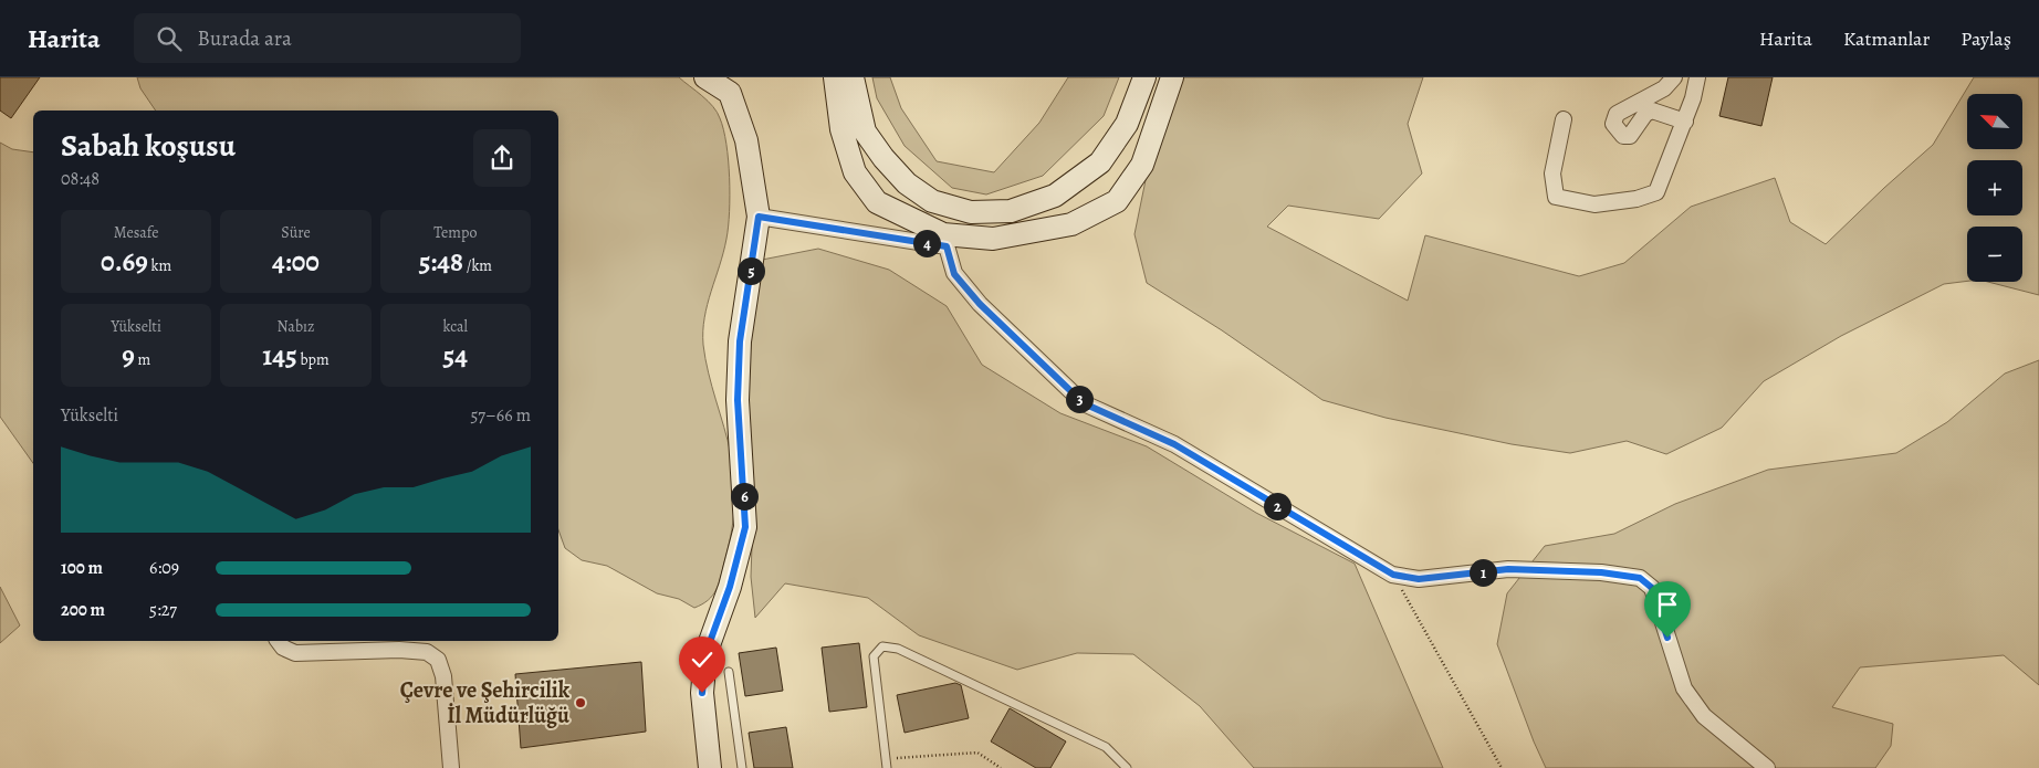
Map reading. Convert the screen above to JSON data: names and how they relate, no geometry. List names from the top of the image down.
{
  "places": ["Çevre ve Şehircilik İl Müdürlüğü"],
  "north": "top left",
  "page": {
    "header": "Harita",
    "search": "Burada ara",
    "nav": ["Harita", "Katmanlar", "Paylaş"],
    "map_buttons": ["+", "−"],
    "heading": ["Sabah koşusu", "08:48"],
    "stats": [
      ["Mesafe", "0.69 km"],
      ["Süre", "4:00"],
      ["Tempo", "5:48 /km"],
      ["Yükselti", "9 m"],
      ["Nabız", "145 bpm"],
      ["kcal", "54"]
    ],
    "pins": [
      "4",
      "5",
      "3",
      "6",
      "2",
      "1"
    ],
    "chart": ["Yükselti", "57–66 m"],
    "list": [
      {
        "name": "100 m",
        "note": "6:09"
      },
      {
        "name": "200 m",
        "note": "5:27"
      }
    ]
  }
}
